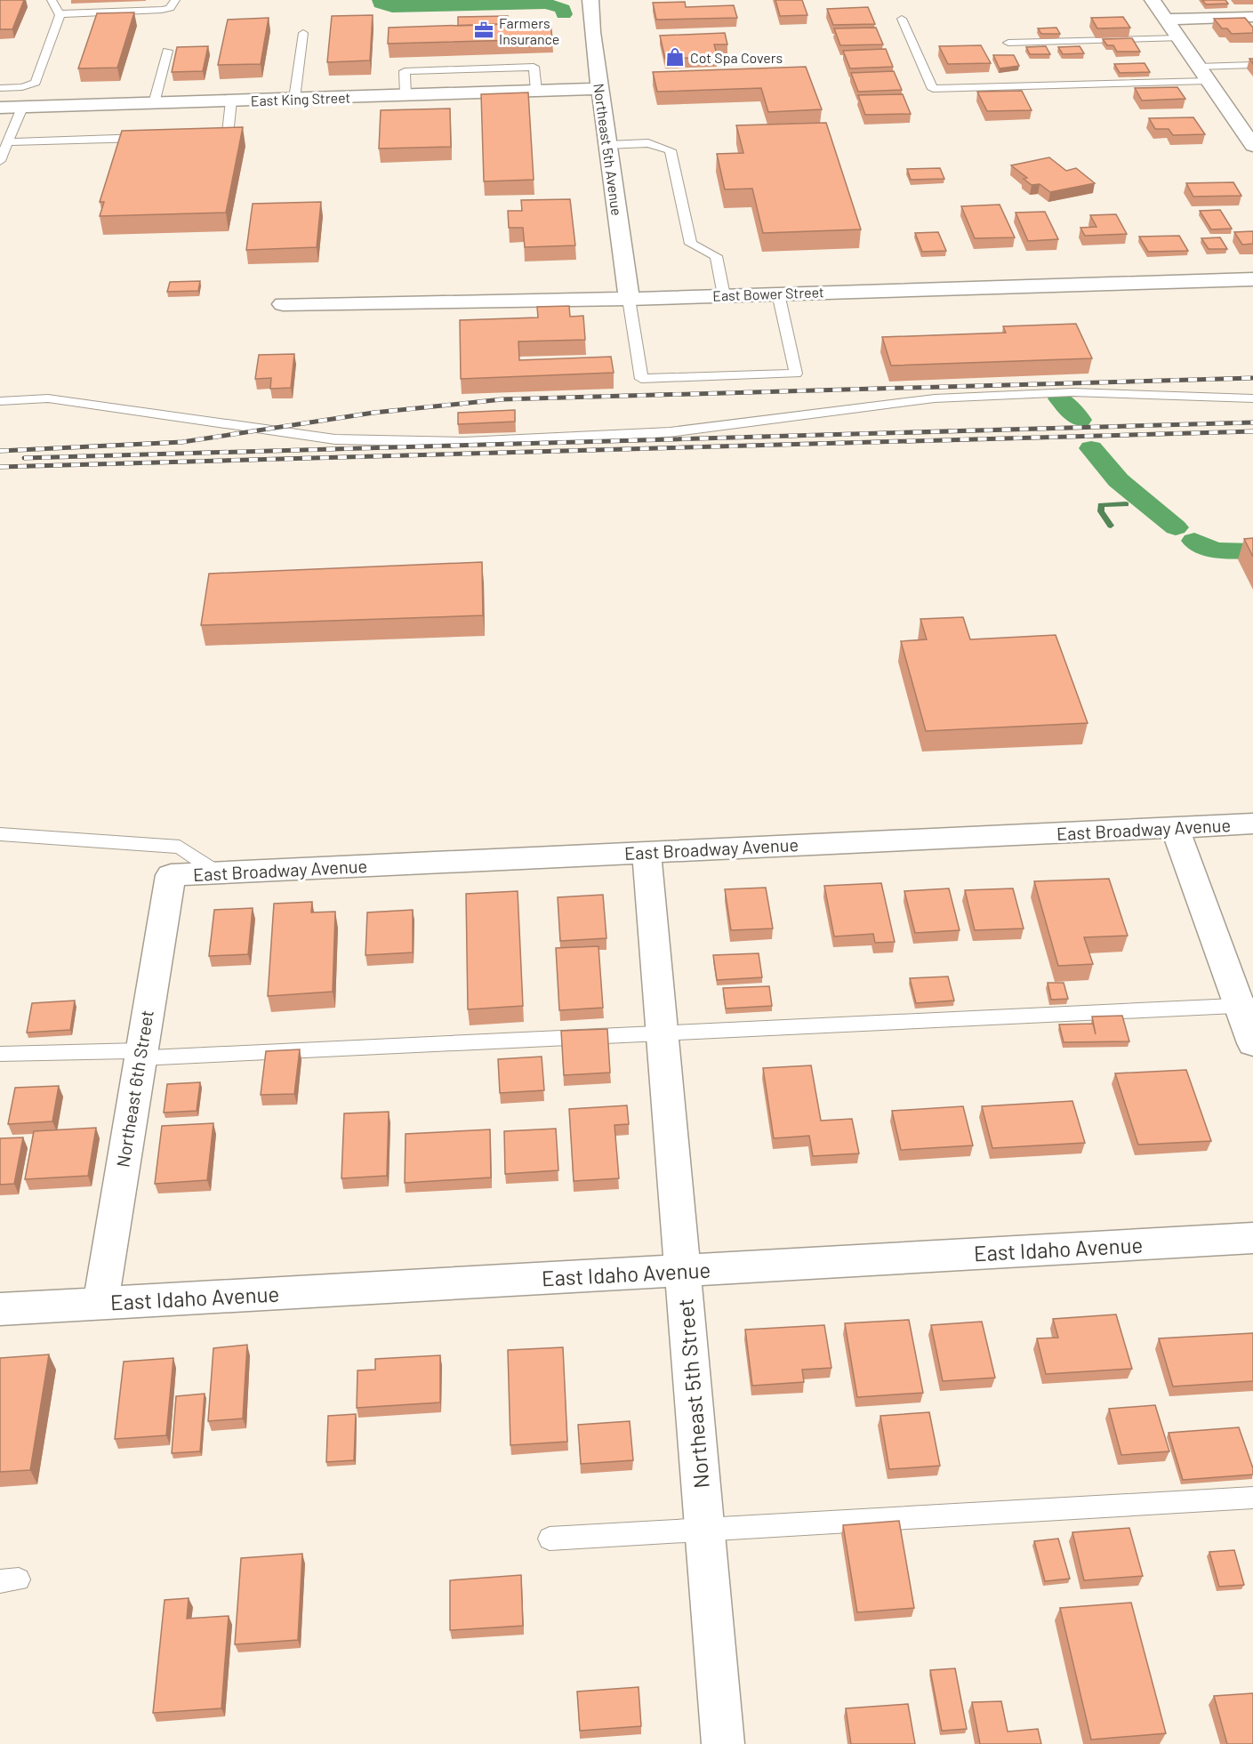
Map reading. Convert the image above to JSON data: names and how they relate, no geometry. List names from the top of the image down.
{
  "streets": {
    "street": [
      "East King Street",
      "Northeast 5th Avenue",
      "East Bower Street",
      "East Broadway Avenue",
      "Northeast 6th Street",
      "East Idaho Avenue",
      "Northeast 5th Street"
    ]
  },
  "crossings": [
    ["East King Street", "Northeast 5th Avenue"],
    ["Northeast 5th Avenue", "East Bower Street"],
    ["East Broadway Avenue", "Northeast 6th Street"],
    ["East Broadway Avenue", "Northeast 5th Street"],
    ["Northeast 6th Street", "East Idaho Avenue"],
    ["East Idaho Avenue", "Northeast 5th Street"]
  ],
  "places": {
    "office": ["Farmers Insurance"],
    "shop": ["Cot Spa Covers"]
  }
}
